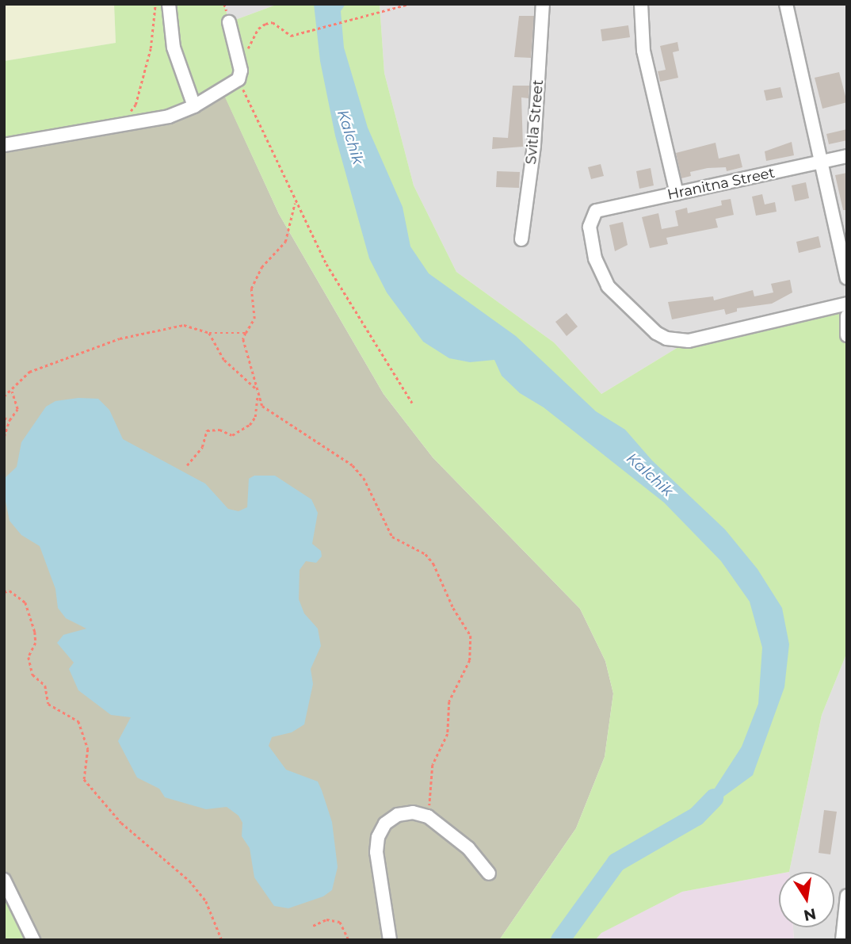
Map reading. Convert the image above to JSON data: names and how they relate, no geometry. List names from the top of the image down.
{
  "streets": {
    "street": ["Svitla Street", "Hranitna Street"]
  },
  "water": ["Kalchik"],
  "north": "bottom"
}
